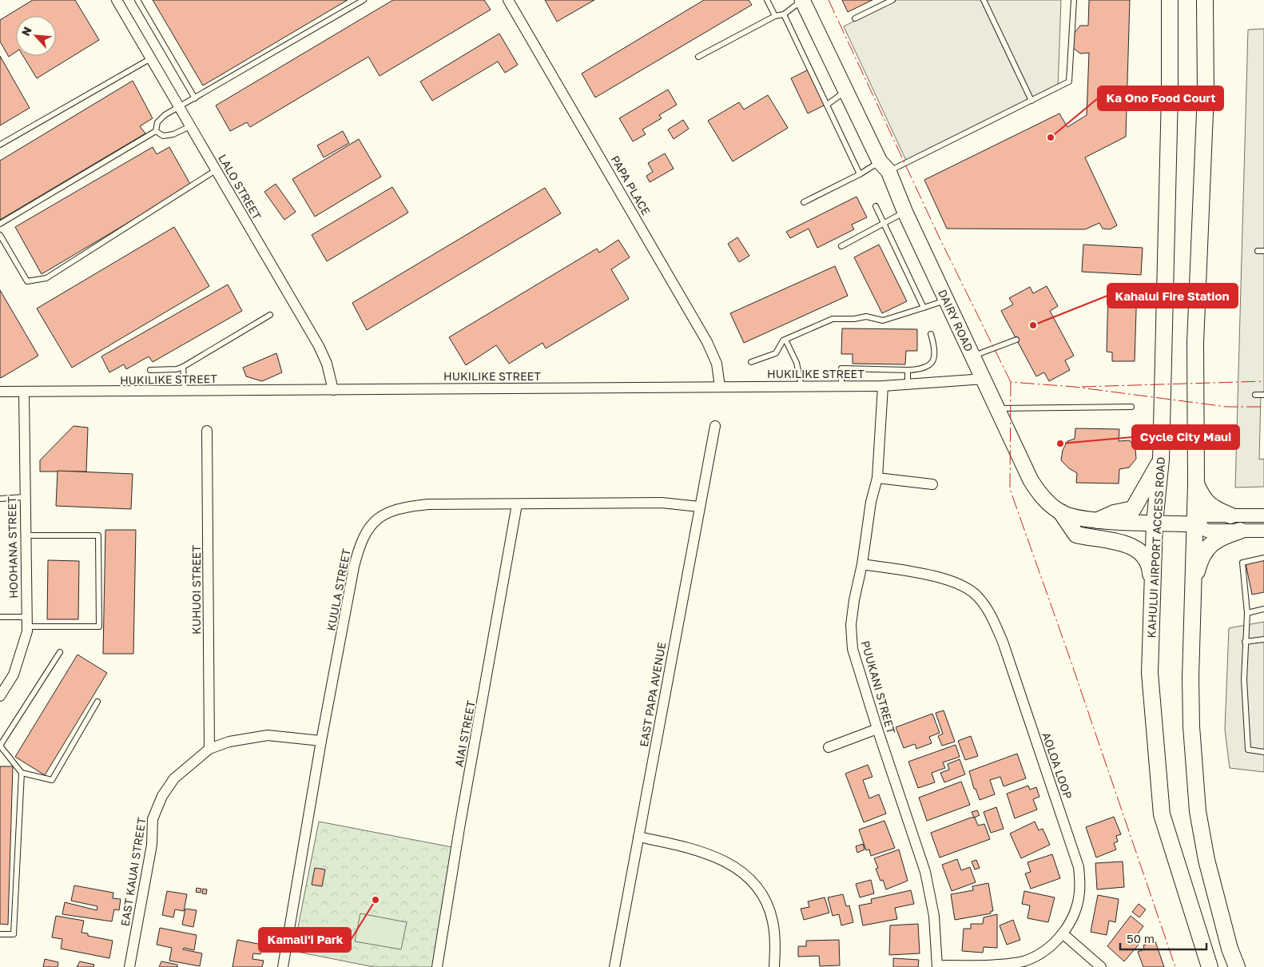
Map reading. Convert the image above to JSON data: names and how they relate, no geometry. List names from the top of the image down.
{
  "streets": {
    "main road": ["DAIRY ROAD", "KAHULUI AIRPORT ACCESS ROAD"],
    "street": [
      "PAPA PLACE",
      "LALO STREET",
      "HUKILIKE STREET",
      "HOOHANA STREET",
      "KUHUOI STREET",
      "KUULA STREET",
      "PUUKANI STREET",
      "EAST PAPA AVENUE",
      "AIAI STREET",
      "AOLOA LOOP",
      "EAST KAUAI STREET"
    ]
  },
  "crossings": [
    ["PAPA PLACE", "HUKILIKE STREET"],
    ["LALO STREET", "HUKILIKE STREET"],
    ["DAIRY ROAD", "HUKILIKE STREET"],
    ["DAIRY ROAD", "KAHULUI AIRPORT ACCESS ROAD"],
    ["HUKILIKE STREET", "HOOHANA STREET"],
    ["HUKILIKE STREET", "PUUKANI STREET"],
    ["KUHUOI STREET", "EAST KAUAI STREET"],
    ["KUULA STREET", "EAST PAPA AVENUE"],
    ["KUULA STREET", "AIAI STREET"],
    ["KUULA STREET", "EAST KAUAI STREET"],
    ["PUUKANI STREET", "AOLOA LOOP"]
  ],
  "places": [
    "Ka Ono Food Court",
    "Kahalui Fire Station",
    "Cycle City Maui",
    "Kamali'i Park"
  ],
  "scale_bar": "50 m",
  "north": "top left"
}
